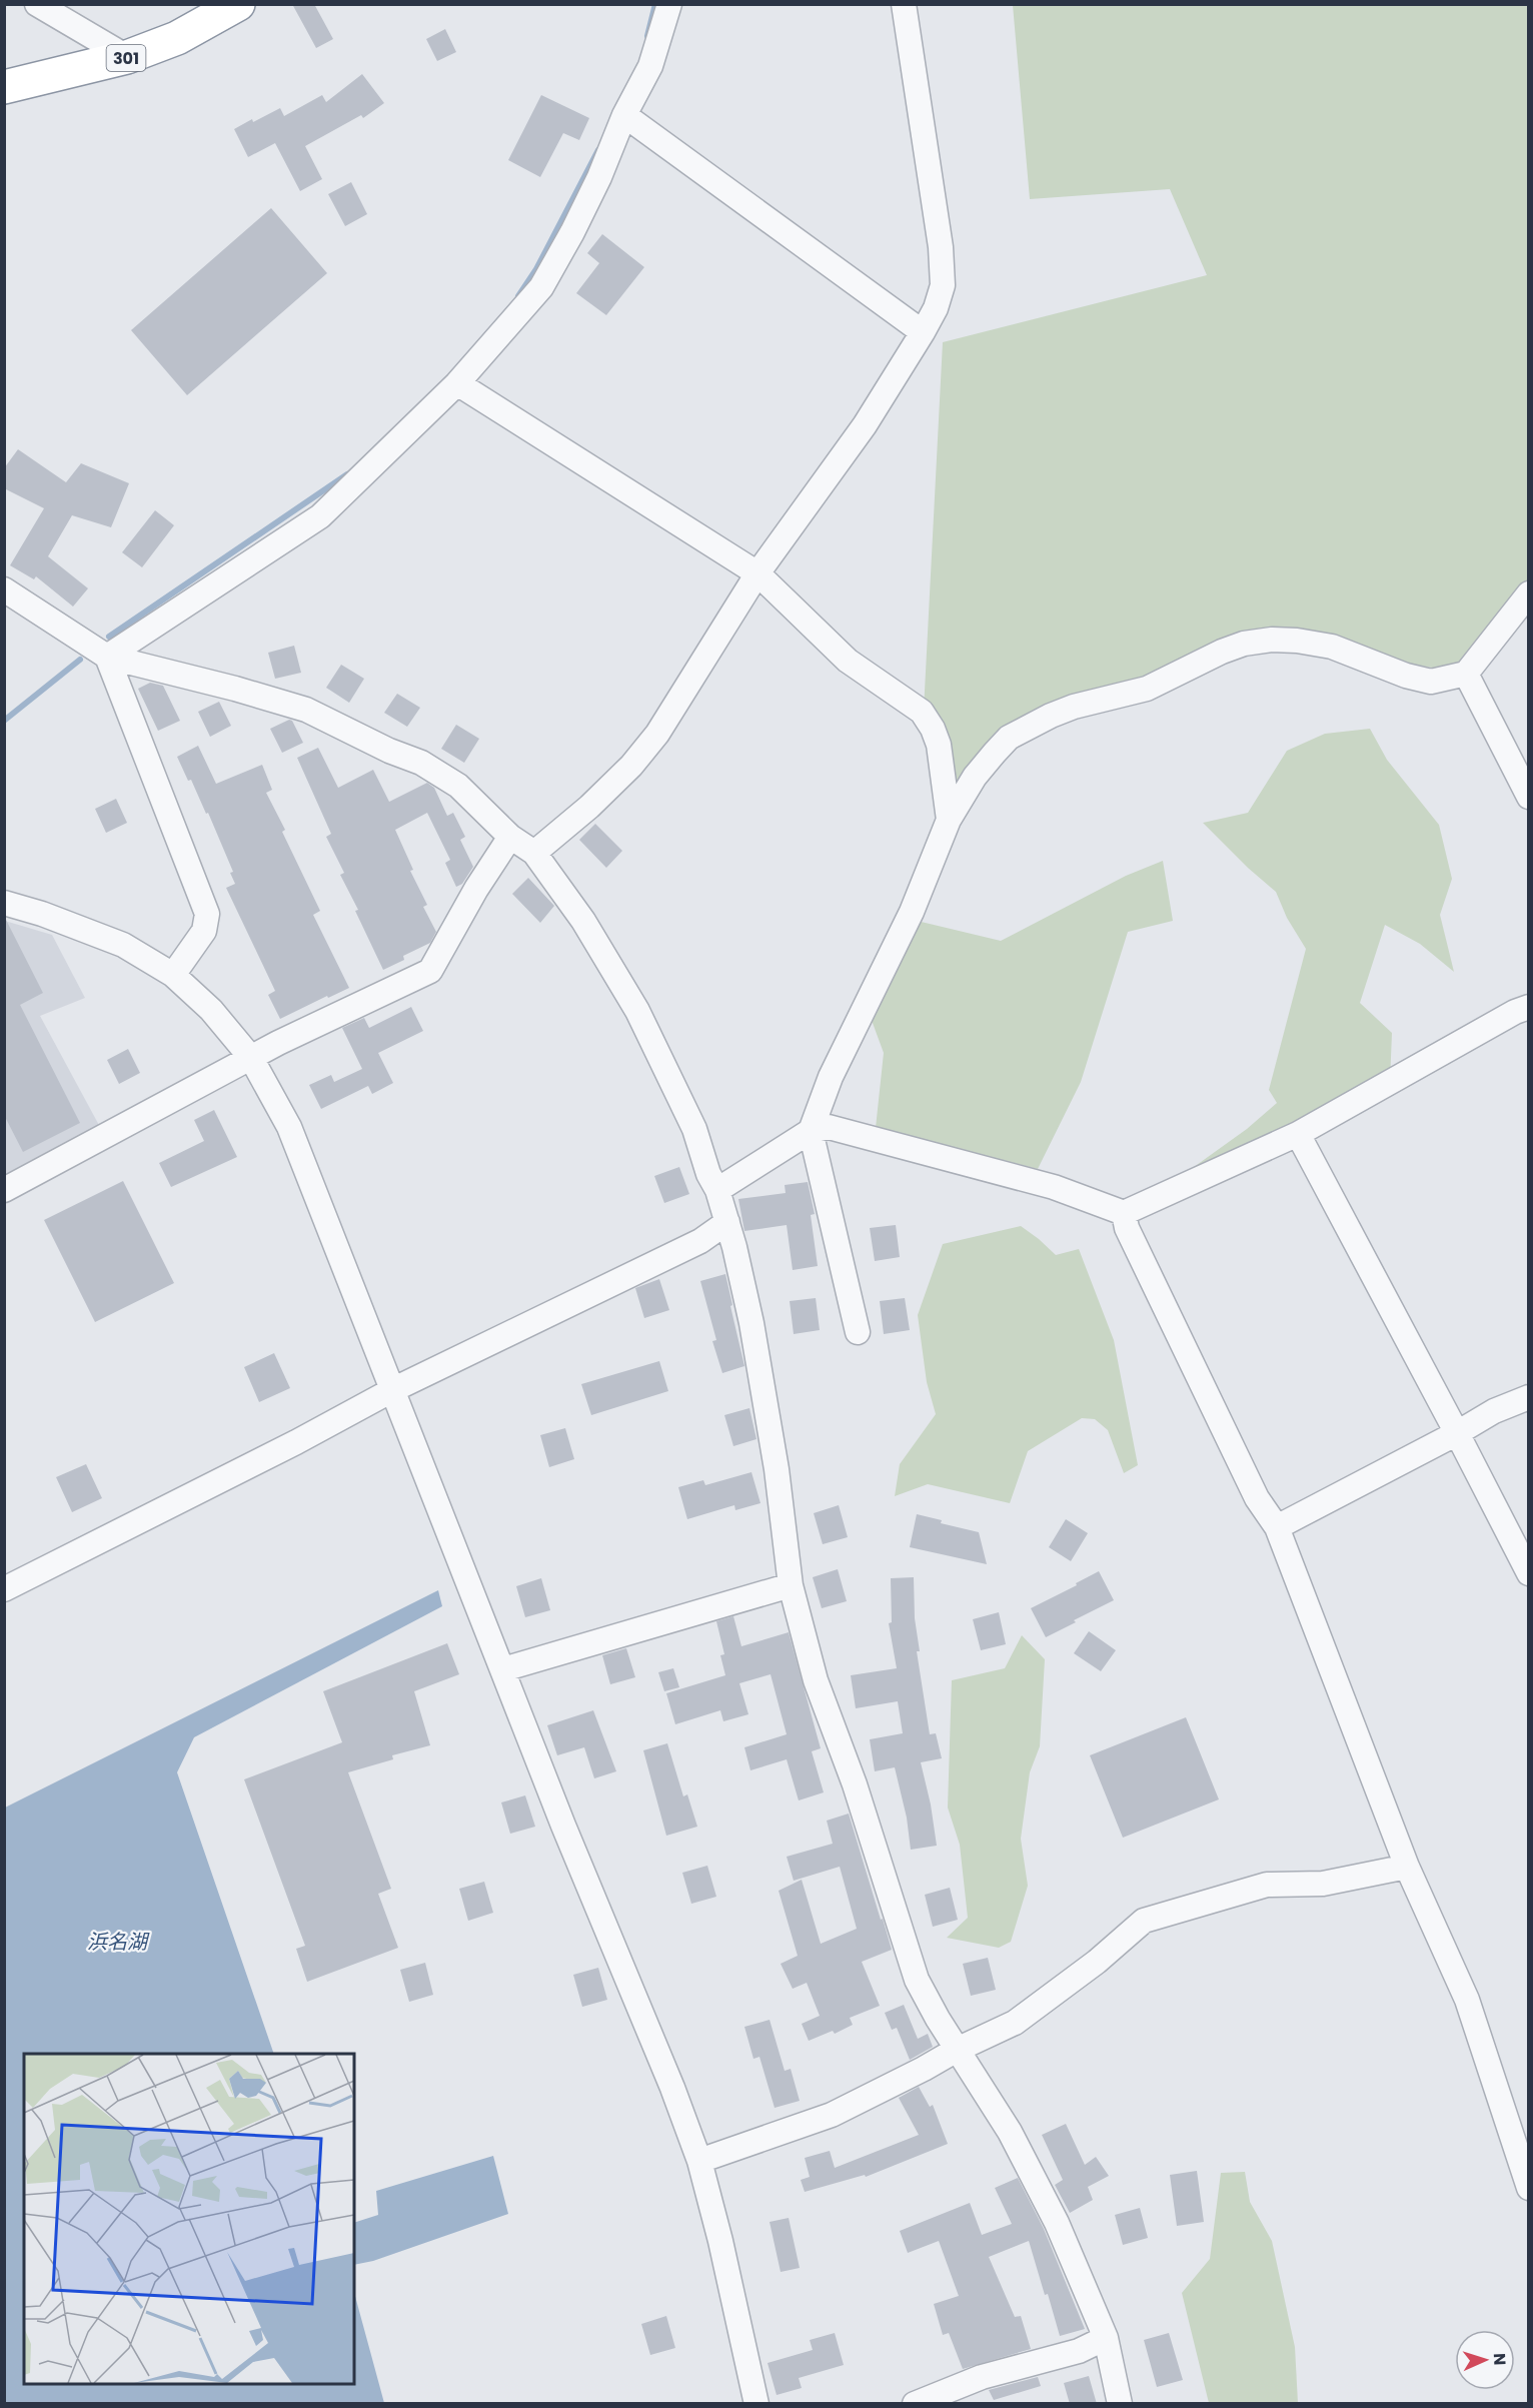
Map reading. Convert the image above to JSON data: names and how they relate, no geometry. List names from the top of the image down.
{
  "streets": {
    "highway": ["301"]
  },
  "water": ["浜名湖"],
  "north": "right"
}
